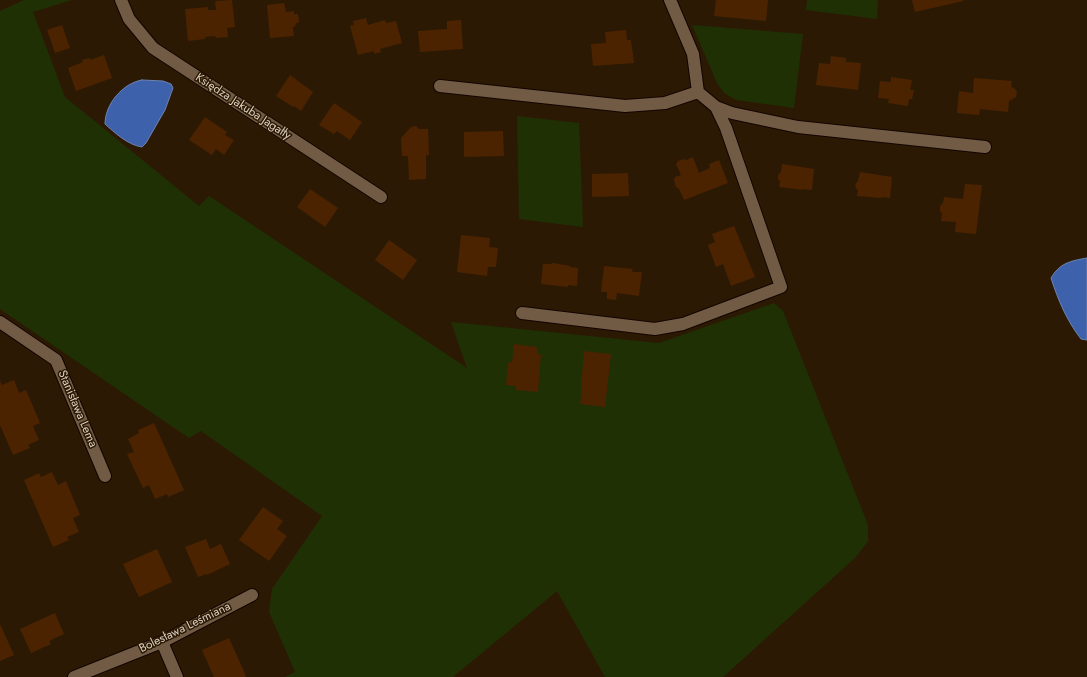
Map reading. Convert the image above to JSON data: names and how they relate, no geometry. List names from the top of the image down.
{
  "streets": {
    "street": ["Księdza Jakuba Jagałły", "Stanisława Lema", "Bolesława Leśmiana"]
  }
}
